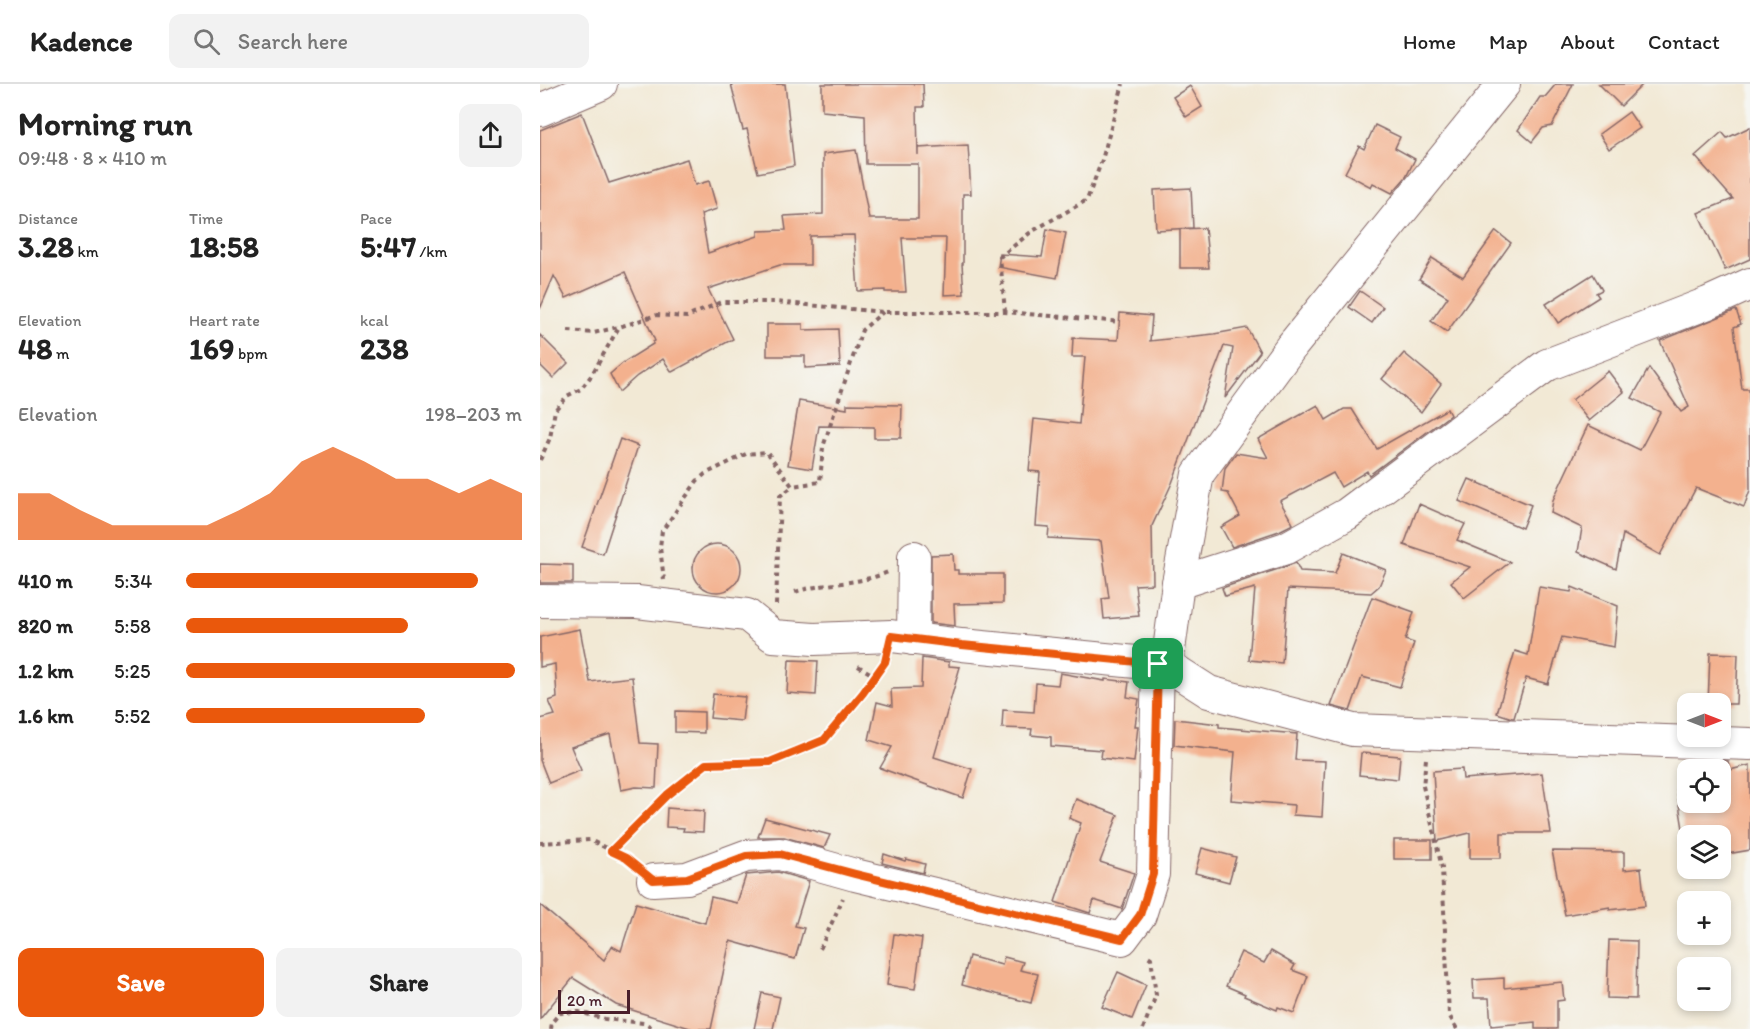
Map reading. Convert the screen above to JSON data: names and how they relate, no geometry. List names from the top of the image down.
{
  "scale_bar": "20 m",
  "north": "right",
  "page": {
    "header": "Kadence",
    "search": "Search here",
    "nav": [
      "Home",
      "Map",
      "About",
      "Contact"
    ],
    "heading": ["Morning run", "09:48 · 8 × 410 m"],
    "stats": [
      ["Distance", "3.28 km"],
      ["Time", "18:58"],
      ["Pace", "5:47 /km"],
      ["Elevation", "48 m"],
      ["Heart rate", "169 bpm"],
      ["kcal", "238"]
    ],
    "chart": ["Elevation", "198–203 m"],
    "list": [
      {
        "name": "410 m",
        "note": "5:34"
      },
      {
        "name": "820 m",
        "note": "5:58"
      },
      {
        "name": "1.2 km",
        "note": "5:25"
      },
      {
        "name": "1.6 km",
        "note": "5:52"
      }
    ],
    "map_buttons": ["+", "−"],
    "buttons": ["Save", "Share"],
    "scale": "20 m"
  }
}
